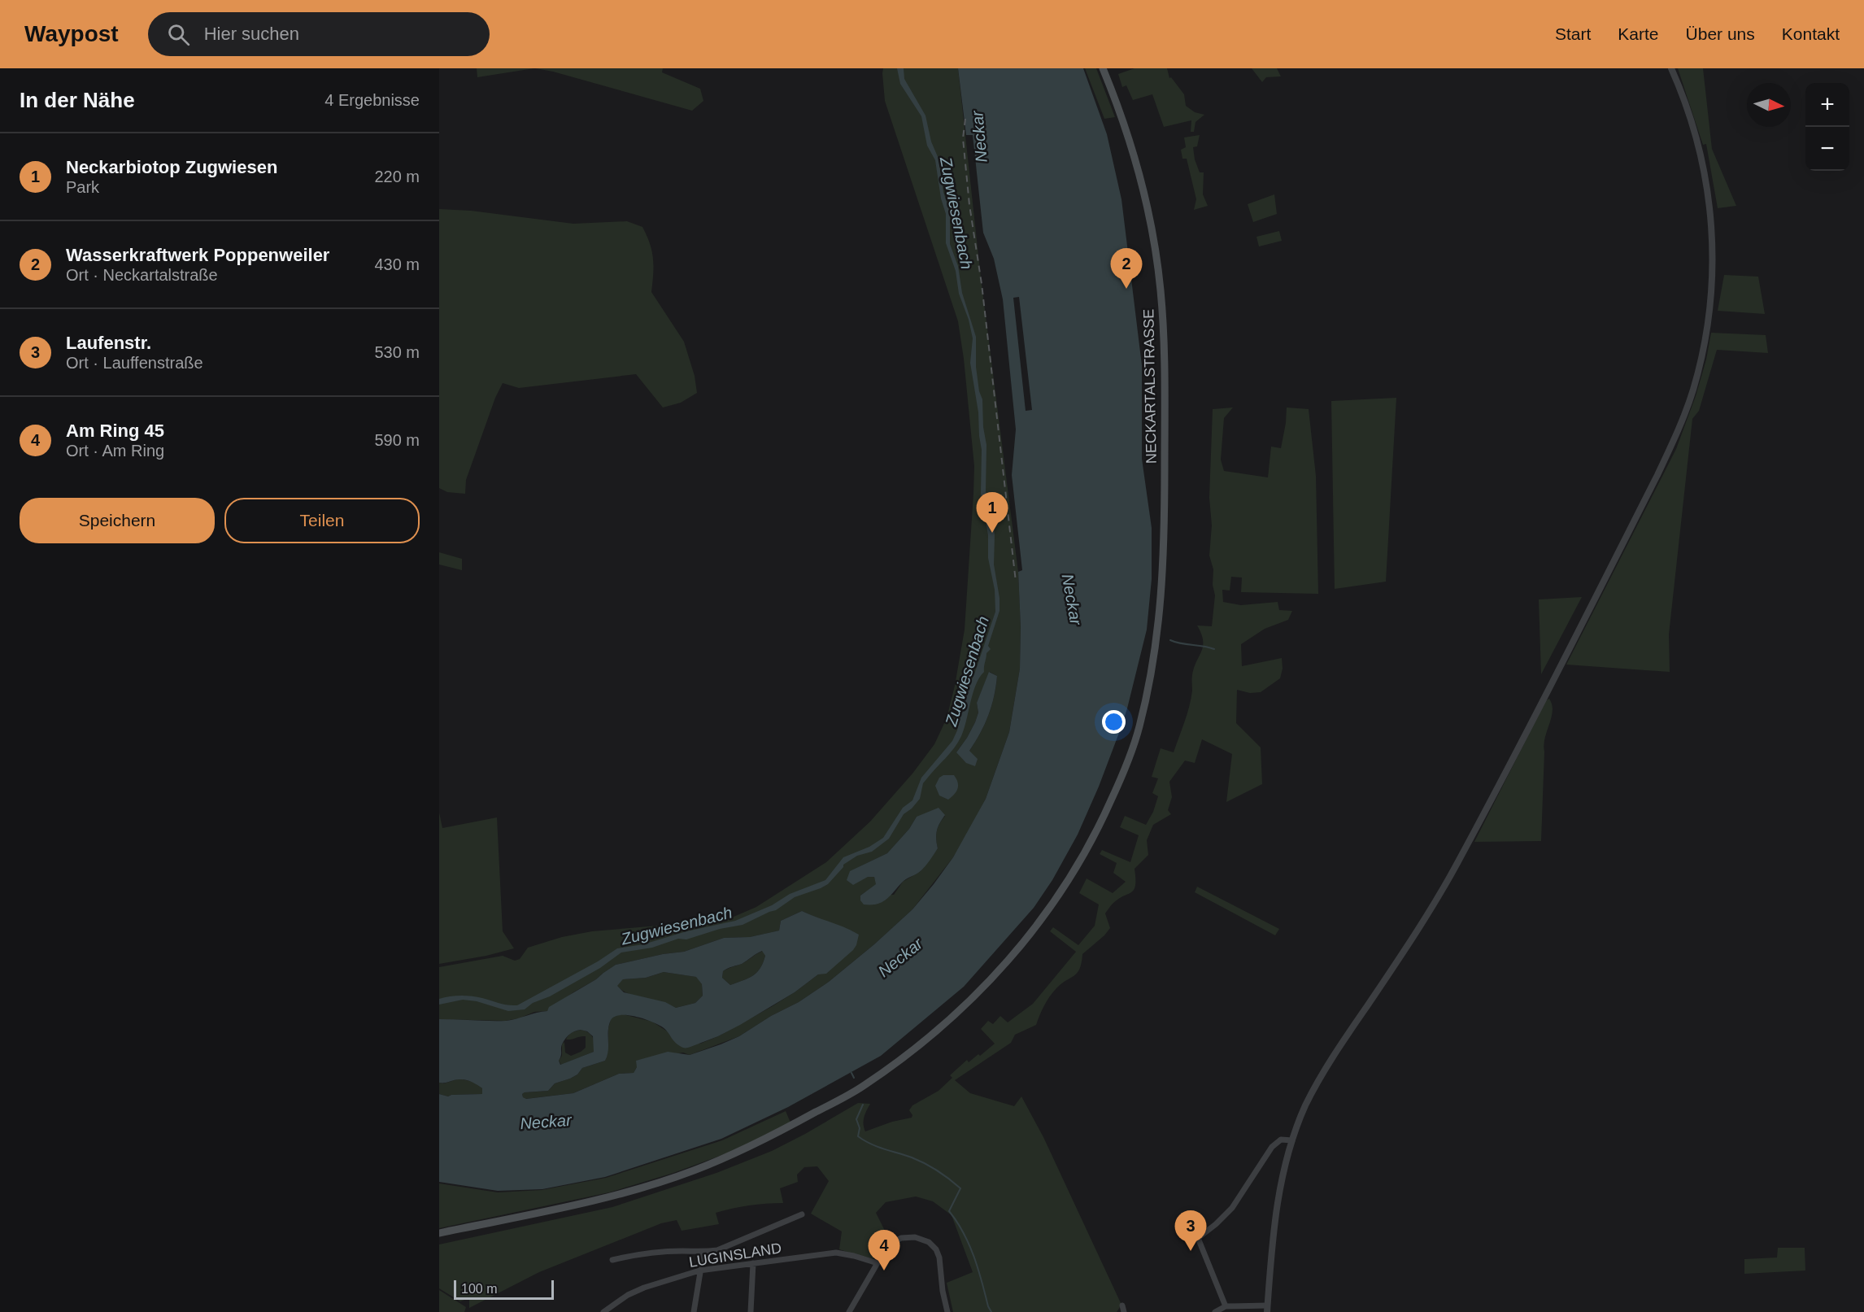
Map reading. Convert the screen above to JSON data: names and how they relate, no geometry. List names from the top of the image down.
{
  "streets": {
    "main road": ["NECKARTALSTRASSE"],
    "street": ["LUGINSLAND"]
  },
  "water": ["Neckar", "Zugwiesenbach"],
  "scale_bar": "100 m",
  "north": "right",
  "page": {
    "header": "Waypost",
    "search": "Hier suchen",
    "nav": [
      "Start",
      "Karte",
      "Über uns",
      "Kontakt"
    ],
    "heading": ["In der Nähe", "4 Ergebnisse"],
    "map_buttons": ["+", "−"],
    "list": [
      {
        "mark": "1",
        "name": "Neckarbiotop Zugwiesen",
        "note": "Park",
        "value": "220 m"
      },
      {
        "mark": "2",
        "name": "Wasserkraftwerk Poppenweiler",
        "note": "Ort · Neckartalstraße",
        "value": "430 m"
      },
      {
        "mark": "3",
        "name": "Laufenstr.",
        "note": "Ort · Lauffenstraße",
        "value": "530 m"
      },
      {
        "mark": "4",
        "name": "Am Ring 45",
        "note": "Ort · Am Ring",
        "value": "590 m"
      }
    ],
    "pins": [
      "2",
      "1",
      "3",
      "4"
    ],
    "buttons": ["Speichern", "Teilen"],
    "scale": "100 m"
  }
}
